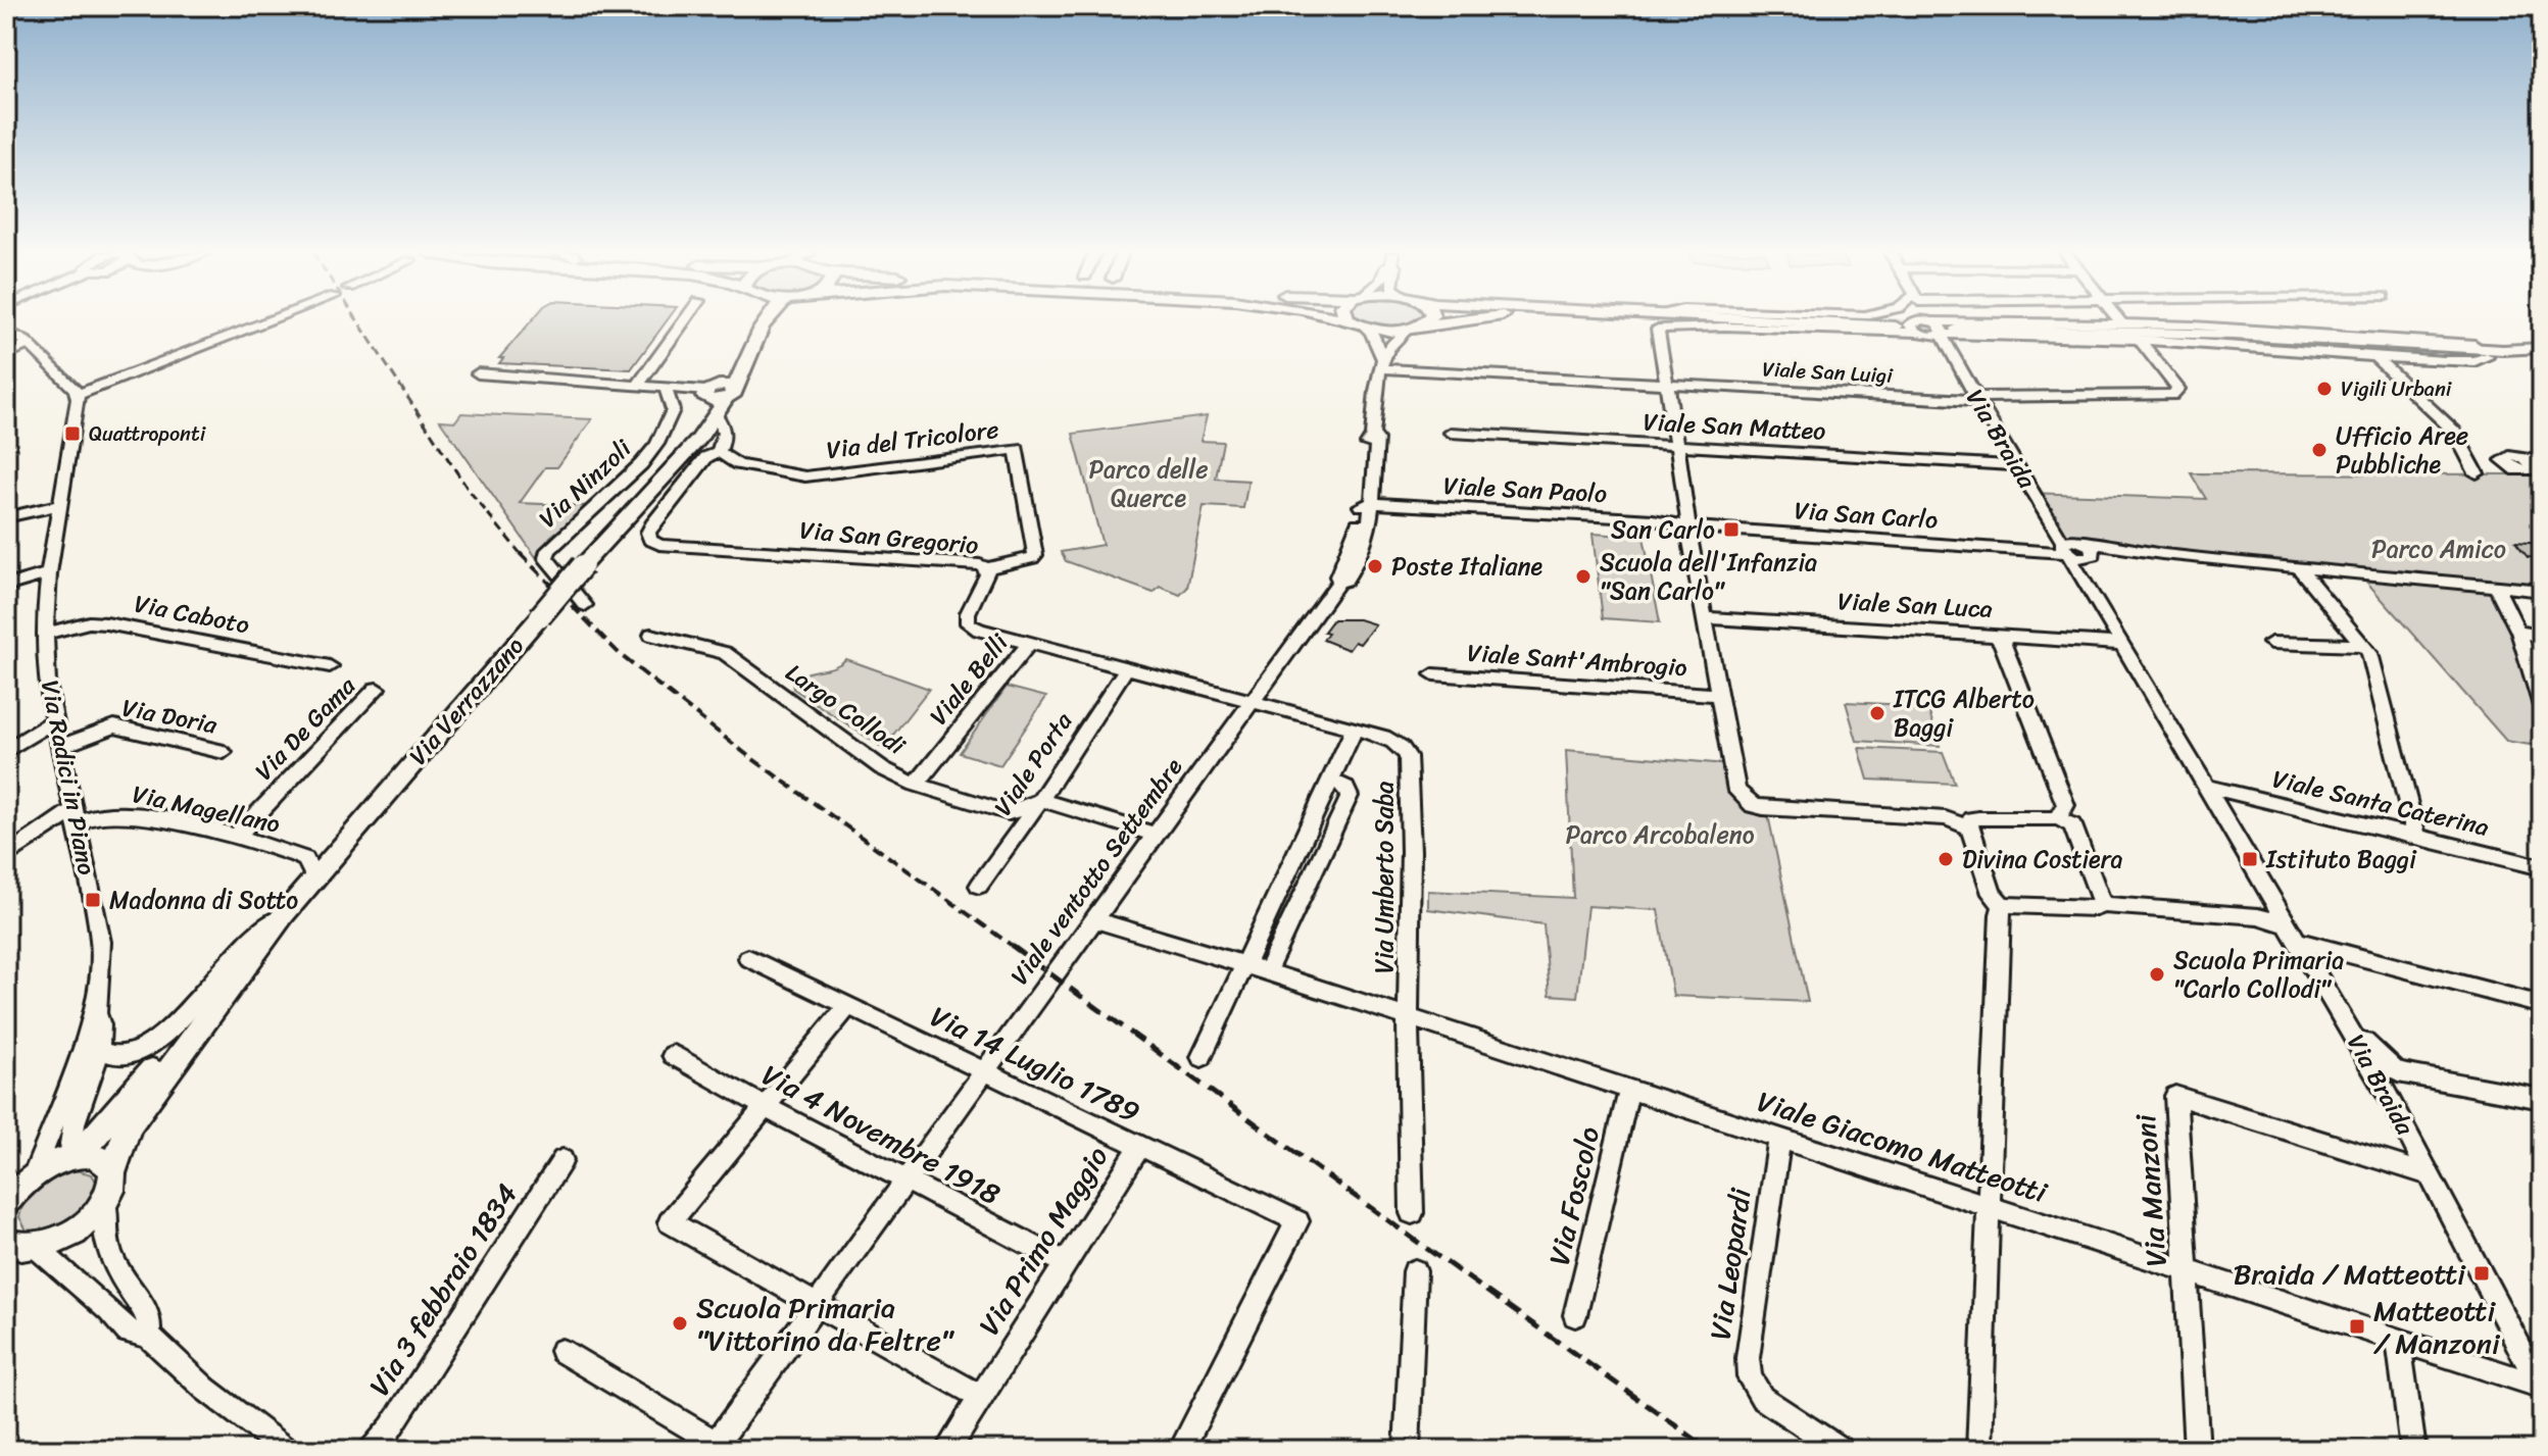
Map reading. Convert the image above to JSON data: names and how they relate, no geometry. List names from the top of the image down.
{
  "streets": {
    "main road": ["Via Verrazzano", "Via Radici in Piano"],
    "street": [
      "Viale San Luigi",
      "Viale San Matteo",
      "Via Braida",
      "Via del Tricolore",
      "Via Ninzoli",
      "Viale San Paolo",
      "Via San Carlo",
      "Via San Gregorio",
      "Viale San Luca",
      "Via Caboto",
      "Viale Sant'Ambrogio",
      "Viale Belli",
      "Largo Collodi",
      "Via Doria",
      "Via De Gama",
      "Viale Porta",
      "Viale Santa Caterina",
      "Via Magellano",
      "Viale ventotto Settembre",
      "Via Umberto Saba",
      "Via 14 Luglio 1789",
      "Via 4 Novembre 1918",
      "Viale Giacomo Matteotti",
      "Via Manzoni",
      "Via Foscolo",
      "Via Primo Maggio",
      "Via Leopardi",
      "Via 3 febbraio 1834"
    ]
  },
  "crossings": [
    ["Viale San Luigi", "Via Braida"],
    ["Viale San Matteo", "Via Braida"],
    ["Via Braida", "Via San Carlo"],
    ["Via Braida", "Viale San Luca"],
    ["Via Braida", "Viale Santa Caterina"],
    ["Via Braida", "Viale Giacomo Matteotti"],
    ["Via Braida", "Via Manzoni"],
    ["Via del Tricolore", "Via San Gregorio"],
    ["Viale San Paolo", "Via San Carlo"],
    ["Viale San Paolo", "Viale ventotto Settembre"],
    ["Via San Gregorio", "Viale Belli"],
    ["Via San Gregorio", "Viale Porta"],
    ["Via San Gregorio", "Viale ventotto Settembre"],
    ["Via San Gregorio", "Via Umberto Saba"],
    ["Via Caboto", "Via Radici in Piano"],
    ["Viale Belli", "Largo Collodi"],
    ["Via Verrazzano", "Via Radici in Piano"],
    ["Via Verrazzano", "Via Magellano"],
    ["Largo Collodi", "Viale Porta"],
    ["Via Doria", "Via Radici in Piano"],
    ["Via De Gama", "Via Magellano"],
    ["Via Radici in Piano", "Via Magellano"],
    ["Viale ventotto Settembre", "Via Umberto Saba"],
    ["Viale ventotto Settembre", "Via 14 Luglio 1789"],
    ["Viale ventotto Settembre", "Via 4 Novembre 1918"],
    ["Viale ventotto Settembre", "Viale Giacomo Matteotti"],
    ["Via Umberto Saba", "Viale Giacomo Matteotti"],
    ["Via 14 Luglio 1789", "Via Primo Maggio"],
    ["Via 4 Novembre 1918", "Via Primo Maggio"],
    ["Viale Giacomo Matteotti", "Via Manzoni"],
    ["Viale Giacomo Matteotti", "Via Foscolo"],
    ["Viale Giacomo Matteotti", "Via Leopardi"]
  ],
  "parks": ["Parco delle Querce", "Parco Amico", "Parco Arcobaleno"],
  "places": {
    "other": [
      "Vigili Urbani",
      "Ufficio Aree Pubbliche",
      "Poste Italiane",
      "Scuola dell'Infanzia \"San Carlo\"",
      "ITCG Alberto Baggi",
      "Divina Costiera",
      "Scuola Primaria \"Carlo Collodi\"",
      "Scuola Primaria \"Vittorino da Feltre\""
    ],
    "transit": [
      "Quattroponti",
      "San Carlo",
      "Istituto Baggi",
      "Madonna di Sotto",
      "Braida / Matteotti",
      "Matteotti / Manzoni"
    ]
  }
}
